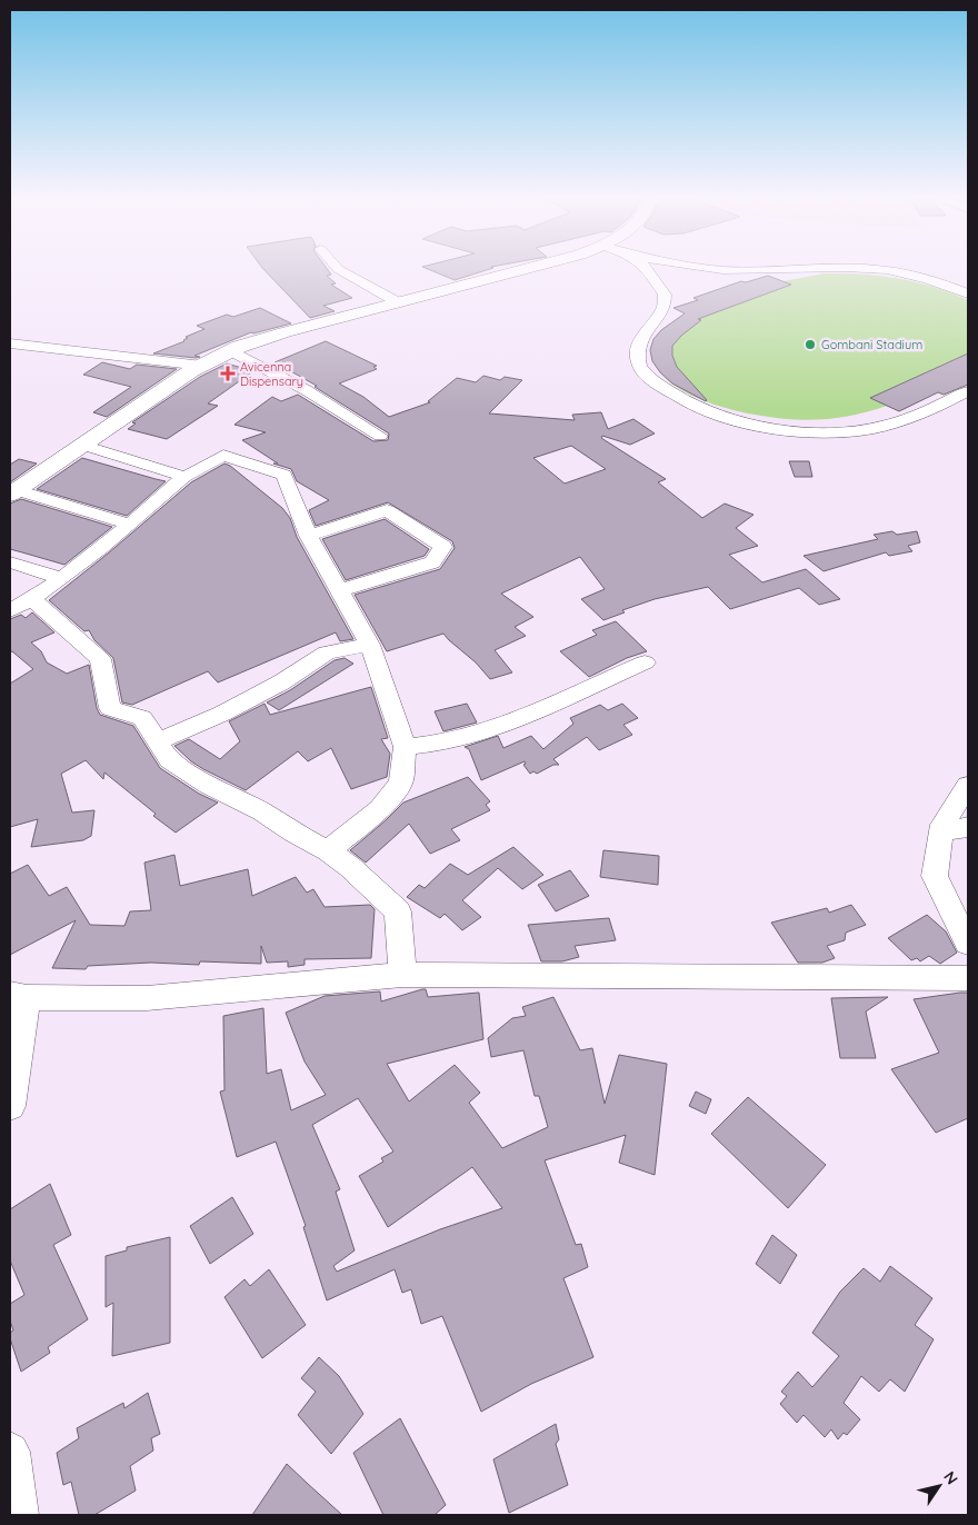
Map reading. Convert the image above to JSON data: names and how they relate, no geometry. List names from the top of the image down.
{
  "places": {
    "other": ["Gombani Stadium"],
    "health": ["Avicenna Dispensary"]
  },
  "north": "top right"
}
